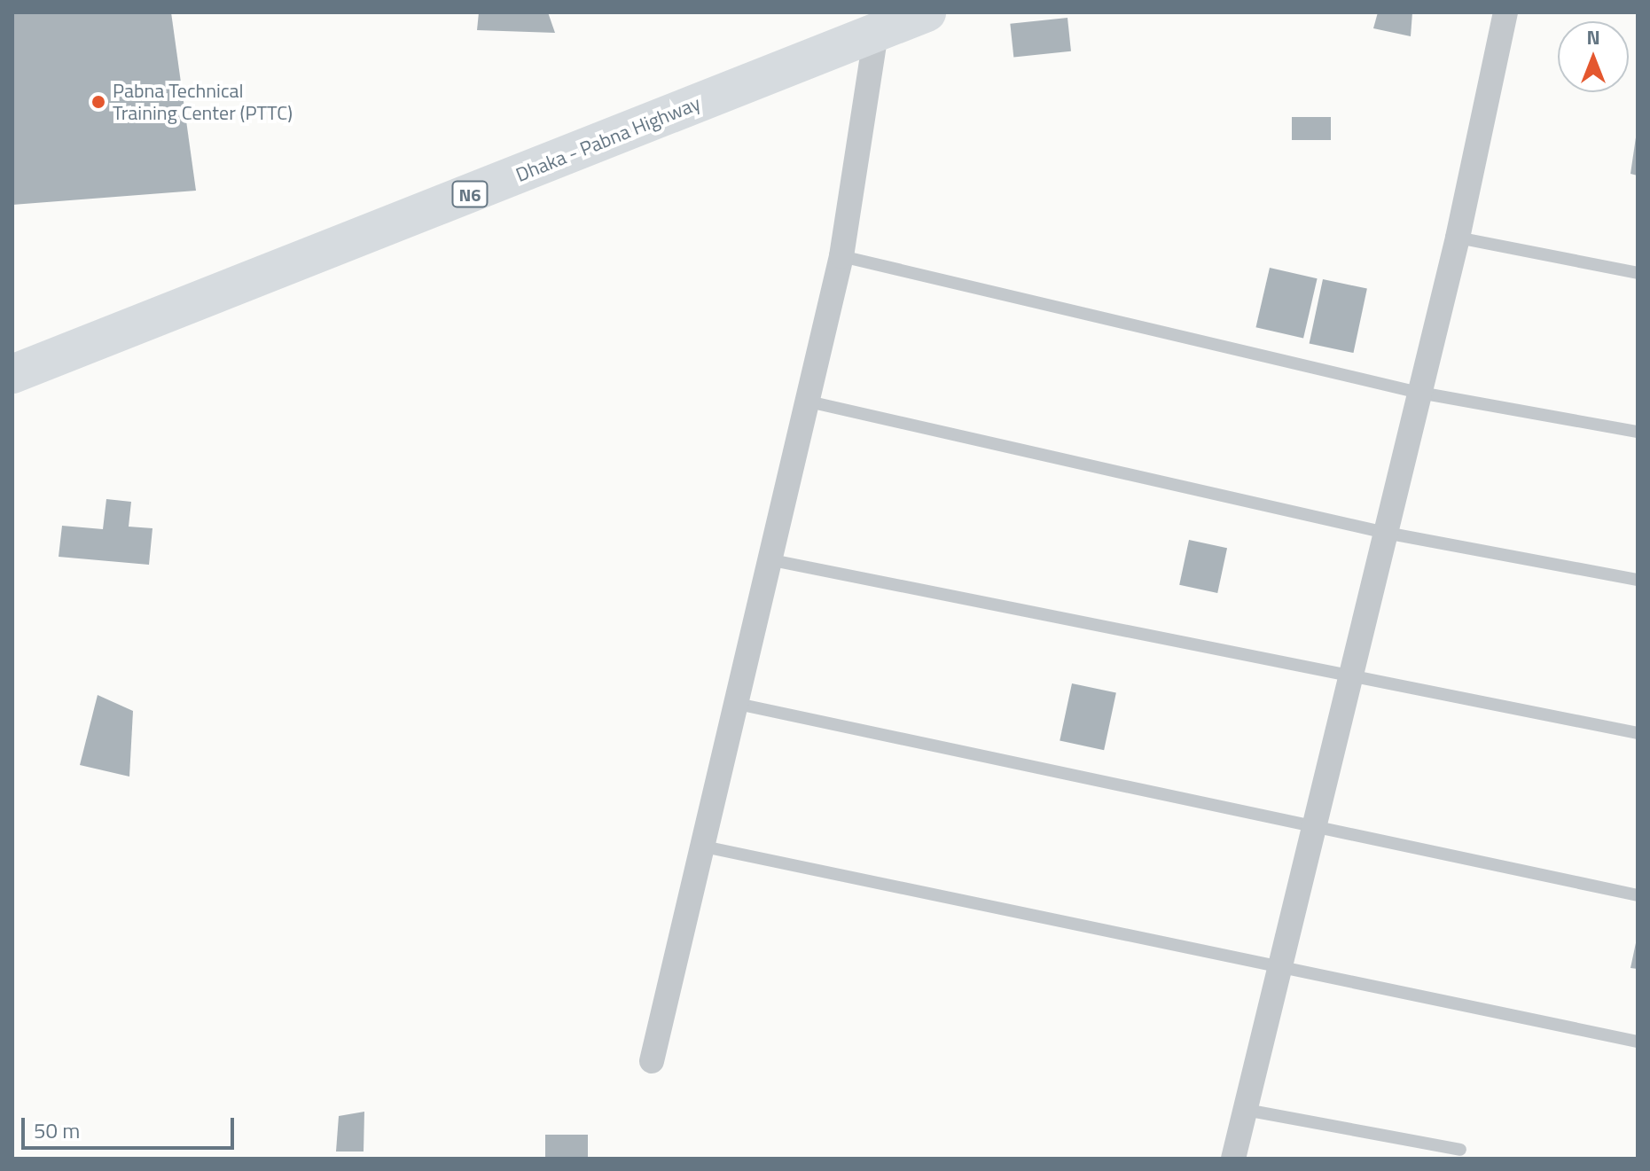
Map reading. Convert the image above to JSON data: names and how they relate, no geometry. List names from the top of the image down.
{
  "streets": {
    "highway": ["Dhaka - Pabna Highway", "N6"]
  },
  "places": ["Pabna Technical Training Center (PTTC)"],
  "scale_bar": "50 m",
  "north": "top"
}
